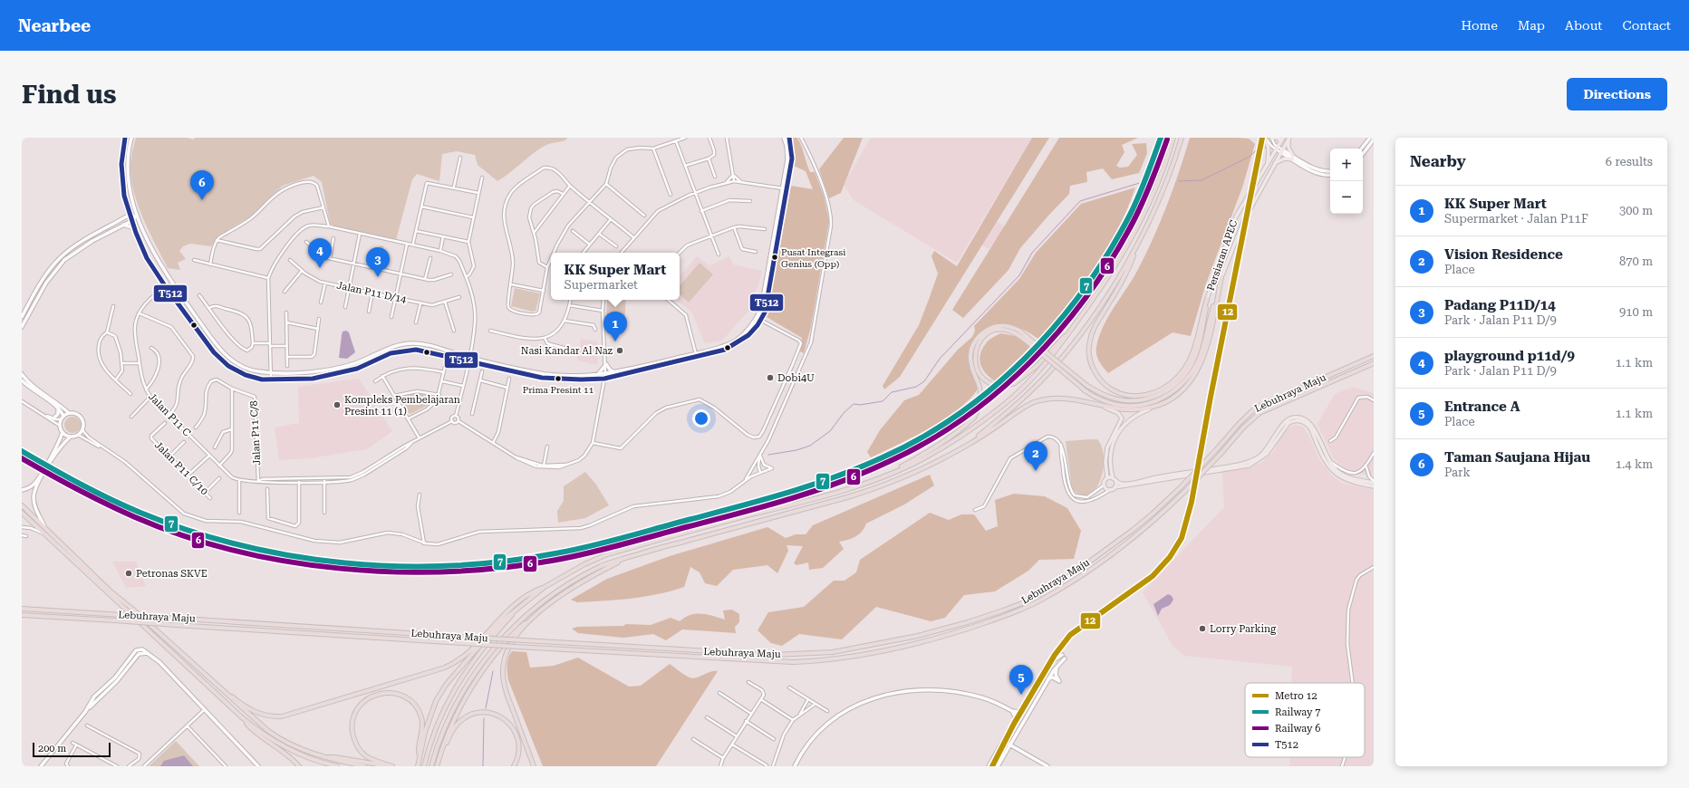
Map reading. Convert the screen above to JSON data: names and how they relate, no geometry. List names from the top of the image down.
{
  "streets": {
    "highway": ["Lebuhraya Maju"],
    "main road": ["Persiaran APEC"],
    "street": [
      "Jalan P11 D/14",
      "Jalan P11 C",
      "Jalan P11 C/8",
      "Jalan P11 C/10"
    ]
  },
  "crossings": [
    ["Jalan P11 C", "Jalan P11 C/8"]
  ],
  "places": [
    "Pusat Integrasi Genius (Opp)",
    "Nasi Kandar Al Naz",
    "Dobi4U",
    "Prima Presint 11",
    "Kompleks Pembelajaran Presint 11 (1)",
    "Petronas SKVE",
    "Lorry Parking"
  ],
  "lines": [
    "metro line 12",
    "rail line 7",
    "transit line T512",
    "rail line 6"
  ],
  "legend": [
    "Metro 12",
    "Railway 7",
    "Railway 6",
    "T512"
  ],
  "scale_bar": "200 m",
  "page": {
    "header": "Nearbee",
    "nav": [
      "Home",
      "Map",
      "About",
      "Contact"
    ],
    "buttons": "Directions",
    "title": "Find us",
    "heading": ["Nearby", "6 results"],
    "map_buttons": ["+", "−"],
    "pins": [
      "6",
      "4",
      "3",
      "1",
      "2",
      "5"
    ],
    "list": [
      {
        "mark": "1",
        "name": "KK Super Mart",
        "note": "Supermarket · Jalan P11F",
        "value": "300 m"
      },
      {
        "mark": "2",
        "name": "Vision Residence",
        "note": "Place",
        "value": "870 m"
      },
      {
        "mark": "3",
        "name": "Padang P11D/14",
        "note": "Park · Jalan P11 D/9",
        "value": "910 m"
      },
      {
        "mark": "4",
        "name": "playground p11d/9",
        "note": "Park · Jalan P11 D/9",
        "value": "1.1 km"
      },
      {
        "mark": "5",
        "name": "Entrance A",
        "note": "Place",
        "value": "1.1 km"
      },
      {
        "mark": "6",
        "name": "Taman Saujana Hijau",
        "note": "Park",
        "value": "1.4 km"
      }
    ],
    "popup": ["KK Super Mart", "Supermarket"],
    "scale": "200 m"
  }
}
